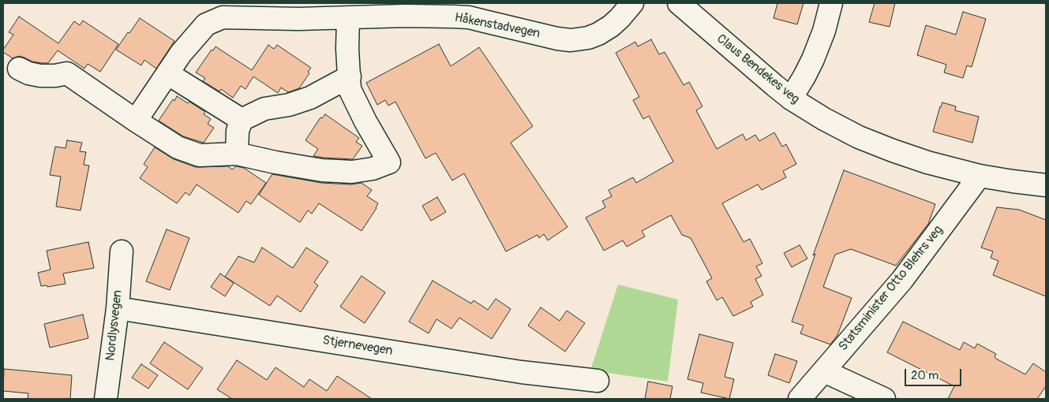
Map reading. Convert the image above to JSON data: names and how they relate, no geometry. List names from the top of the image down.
{
  "streets": {
    "street": [
      "Håkenstadvegen",
      "Claus Bendekes veg",
      "Statsminister Otto Blehrs veg",
      "Nordlysvegen",
      "Stjernevegen"
    ]
  },
  "crossings": [
    ["Claus Bendekes veg", "Statsminister Otto Blehrs veg"],
    ["Nordlysvegen", "Stjernevegen"]
  ],
  "scale_bar": "20 m"
}
